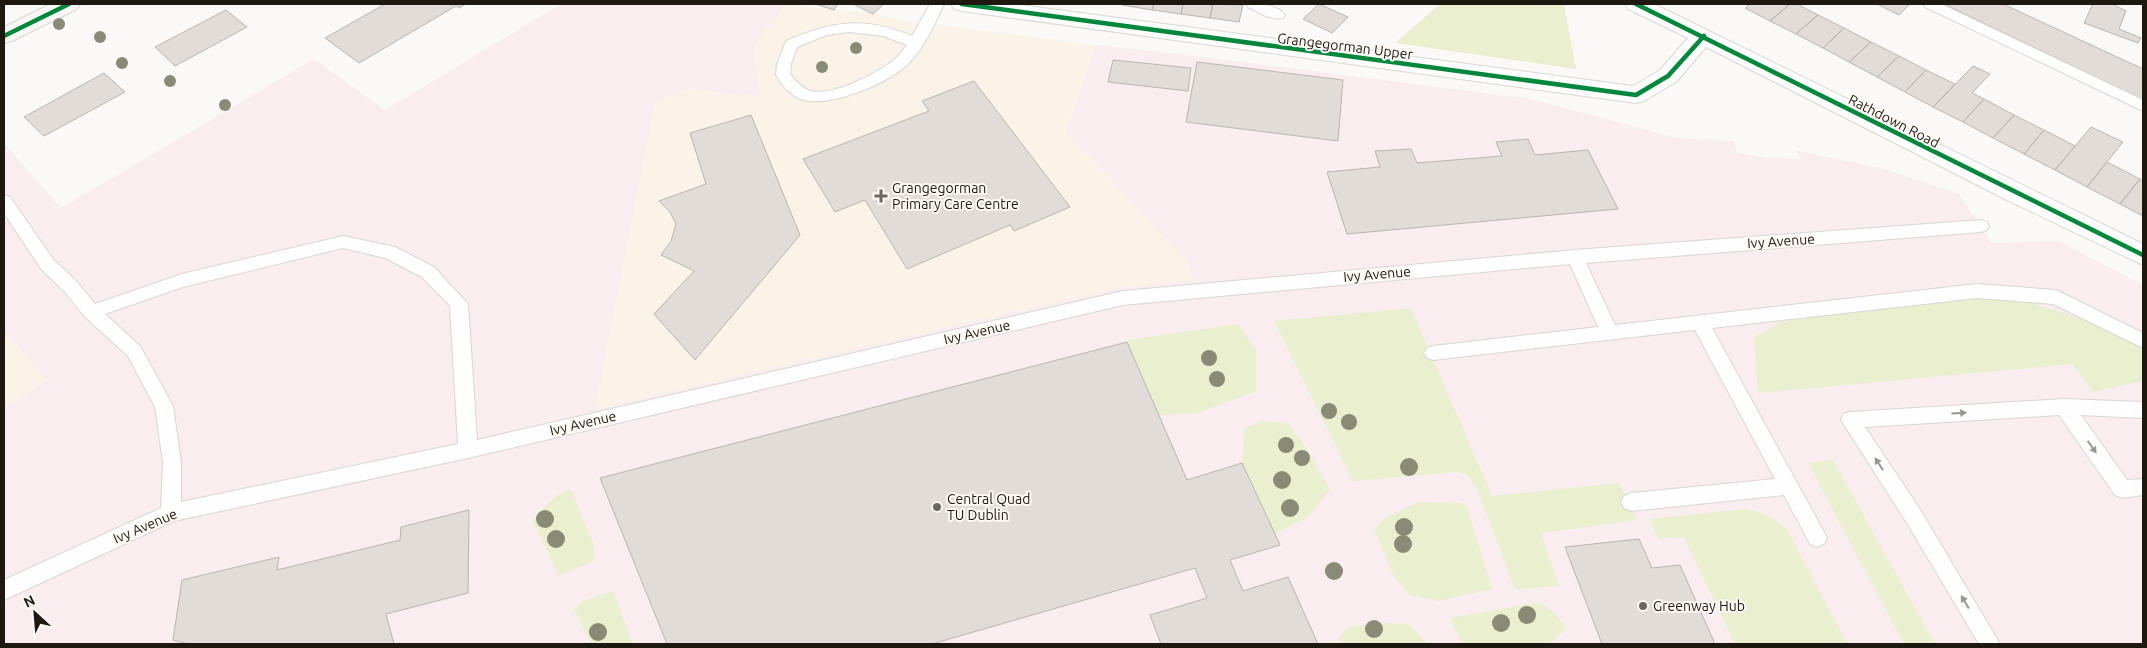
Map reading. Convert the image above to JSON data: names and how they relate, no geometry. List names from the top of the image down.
{
  "streets": {
    "street": ["Grangegorman Upper", "Rathdown Road"],
    "lane": ["Ivy Avenue"]
  },
  "crossings": [
    ["Grangegorman Upper", "Rathdown Road"]
  ],
  "places": {
    "health": ["Grangegorman Primary Care Centre"],
    "other": ["Central Quad TU Dublin", "Greenway Hub"]
  },
  "north": "top left"
}
